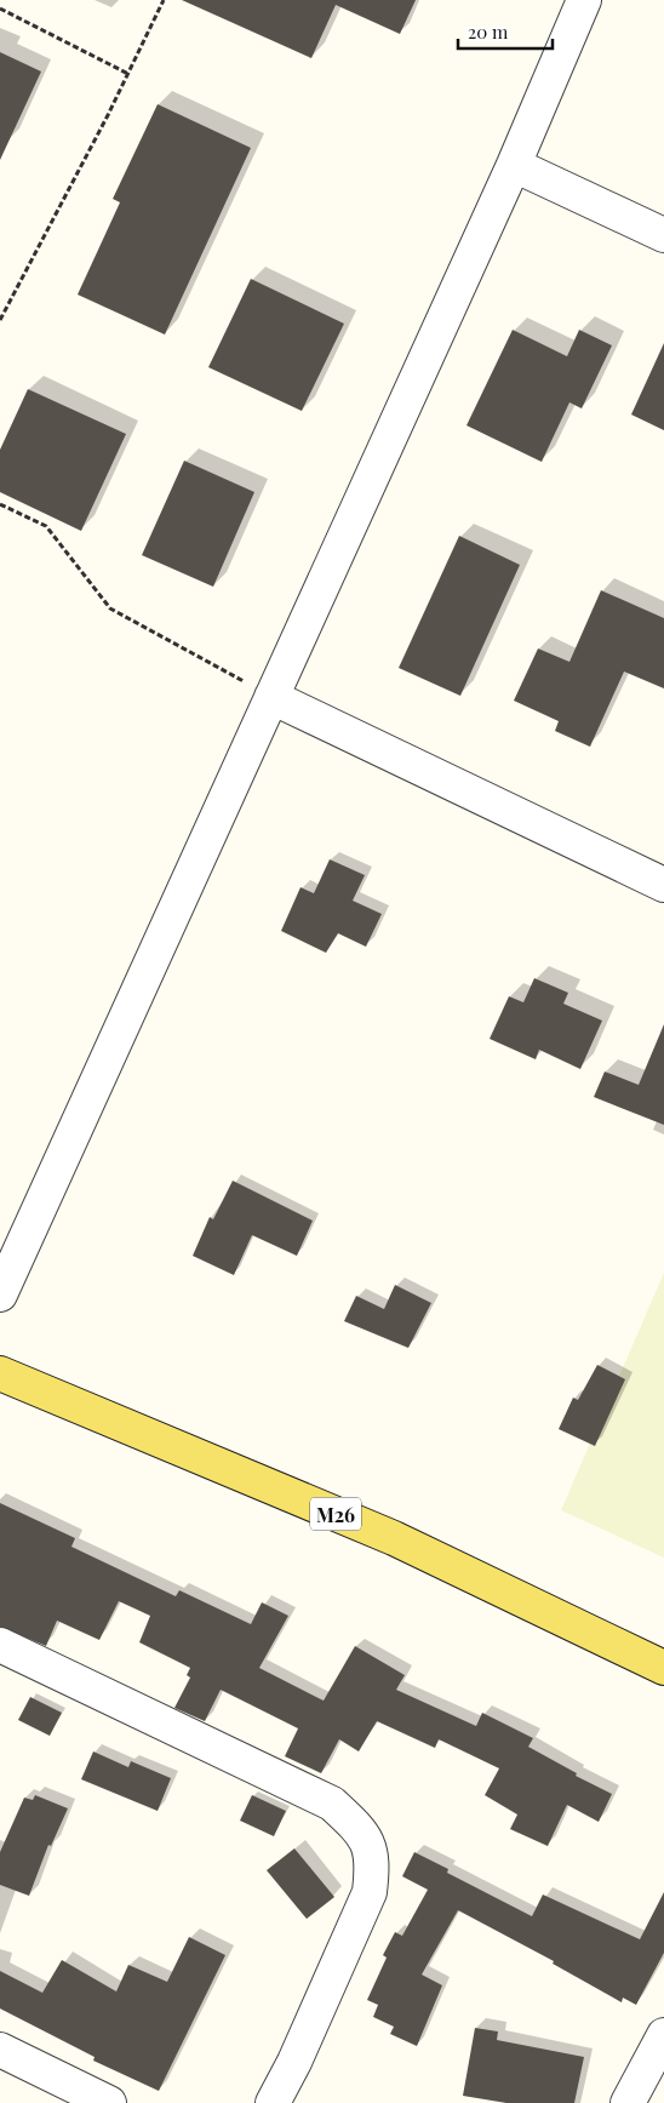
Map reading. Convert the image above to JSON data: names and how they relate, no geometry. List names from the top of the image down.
{
  "streets": {
    "main road": ["M26"]
  },
  "scale_bar": "20 m"
}
